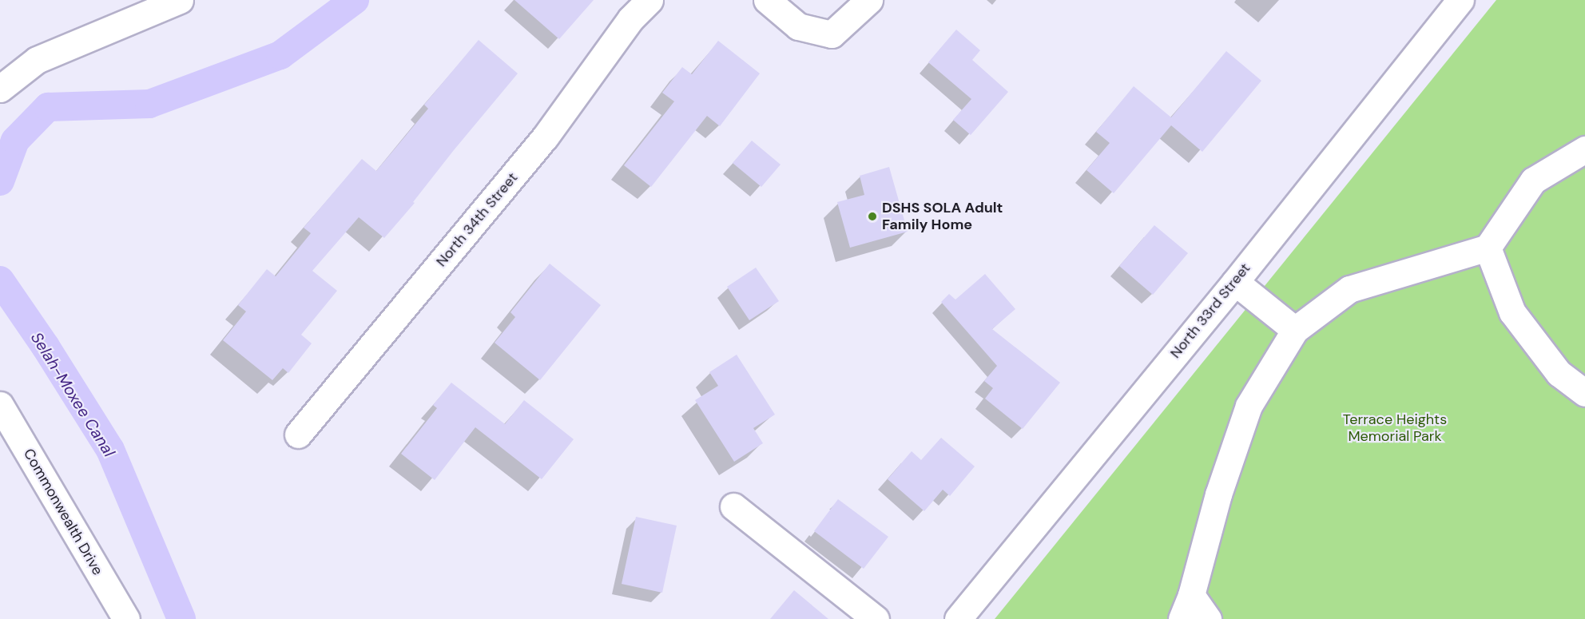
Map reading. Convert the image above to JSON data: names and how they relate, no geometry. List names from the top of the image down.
{
  "streets": {
    "street": ["North 34th Street", "North 33rd Street", "Commonwealth Drive"]
  },
  "water": ["Selah-Moxee Canal"],
  "parks": ["Terrace Heights Memorial Park"],
  "places": ["DSHS SOLA Adult Family Home"]
}
